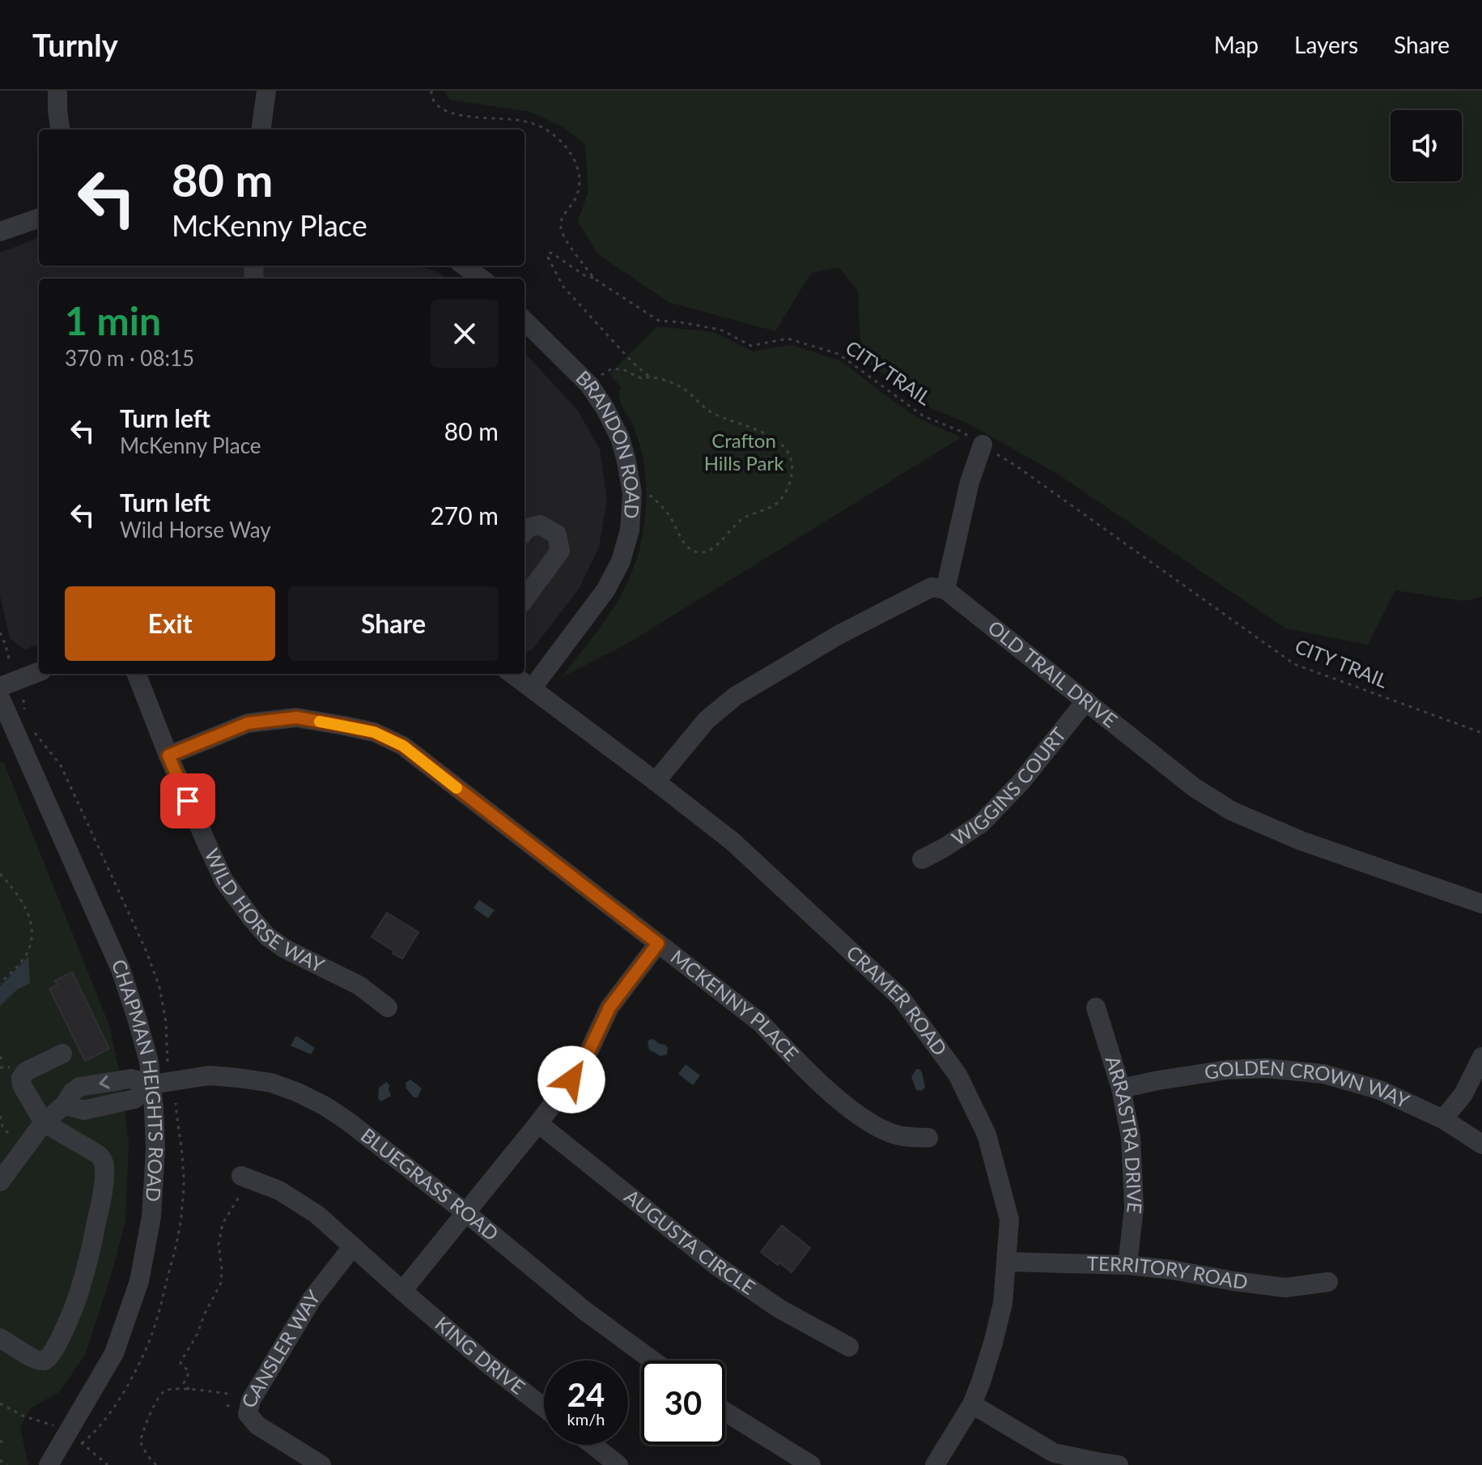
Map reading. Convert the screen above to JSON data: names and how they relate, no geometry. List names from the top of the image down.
{
  "streets": {
    "street": [
      "BRANDON ROAD",
      "OLD TRAIL DRIVE",
      "WIGGINS COURT",
      "WILD HORSE WAY",
      "CRAMER ROAD",
      "MCKENNY PLACE",
      "CHAPMAN HEIGHTS ROAD",
      "GOLDEN CROWN WAY",
      "ARRASTRA DRIVE",
      "BLUEGRASS ROAD",
      "AUGUSTA CIRCLE",
      "TERRITORY ROAD",
      "CANSLER WAY",
      "KING DRIVE"
    ],
    "path": ["CITY TRAIL"]
  },
  "crossings": [
    ["BRANDON ROAD", "CRAMER ROAD"],
    ["OLD TRAIL DRIVE", "WIGGINS COURT"],
    ["WILD HORSE WAY", "MCKENNY PLACE"],
    ["CRAMER ROAD", "TERRITORY ROAD"],
    ["CHAPMAN HEIGHTS ROAD", "BLUEGRASS ROAD"],
    ["GOLDEN CROWN WAY", "ARRASTRA DRIVE"],
    ["ARRASTRA DRIVE", "TERRITORY ROAD"],
    ["CANSLER WAY", "KING DRIVE"]
  ],
  "parks": ["Crafton Hills Park"],
  "page": {
    "header": "Turnly",
    "nav": ["Map", "Layers", "Share"],
    "turn": ["80 m", "McKenny Place"],
    "heading": ["1 min", "370 m · 08:15"],
    "list": [
      {
        "name": "Turn left",
        "note": "McKenny Place",
        "value": "80 m"
      },
      {
        "name": "Turn left",
        "note": "Wild Horse Way",
        "value": "270 m"
      }
    ],
    "buttons": ["Exit", "Share"],
    "speed": "24 km/h",
    "limit": "30"
  }
}
